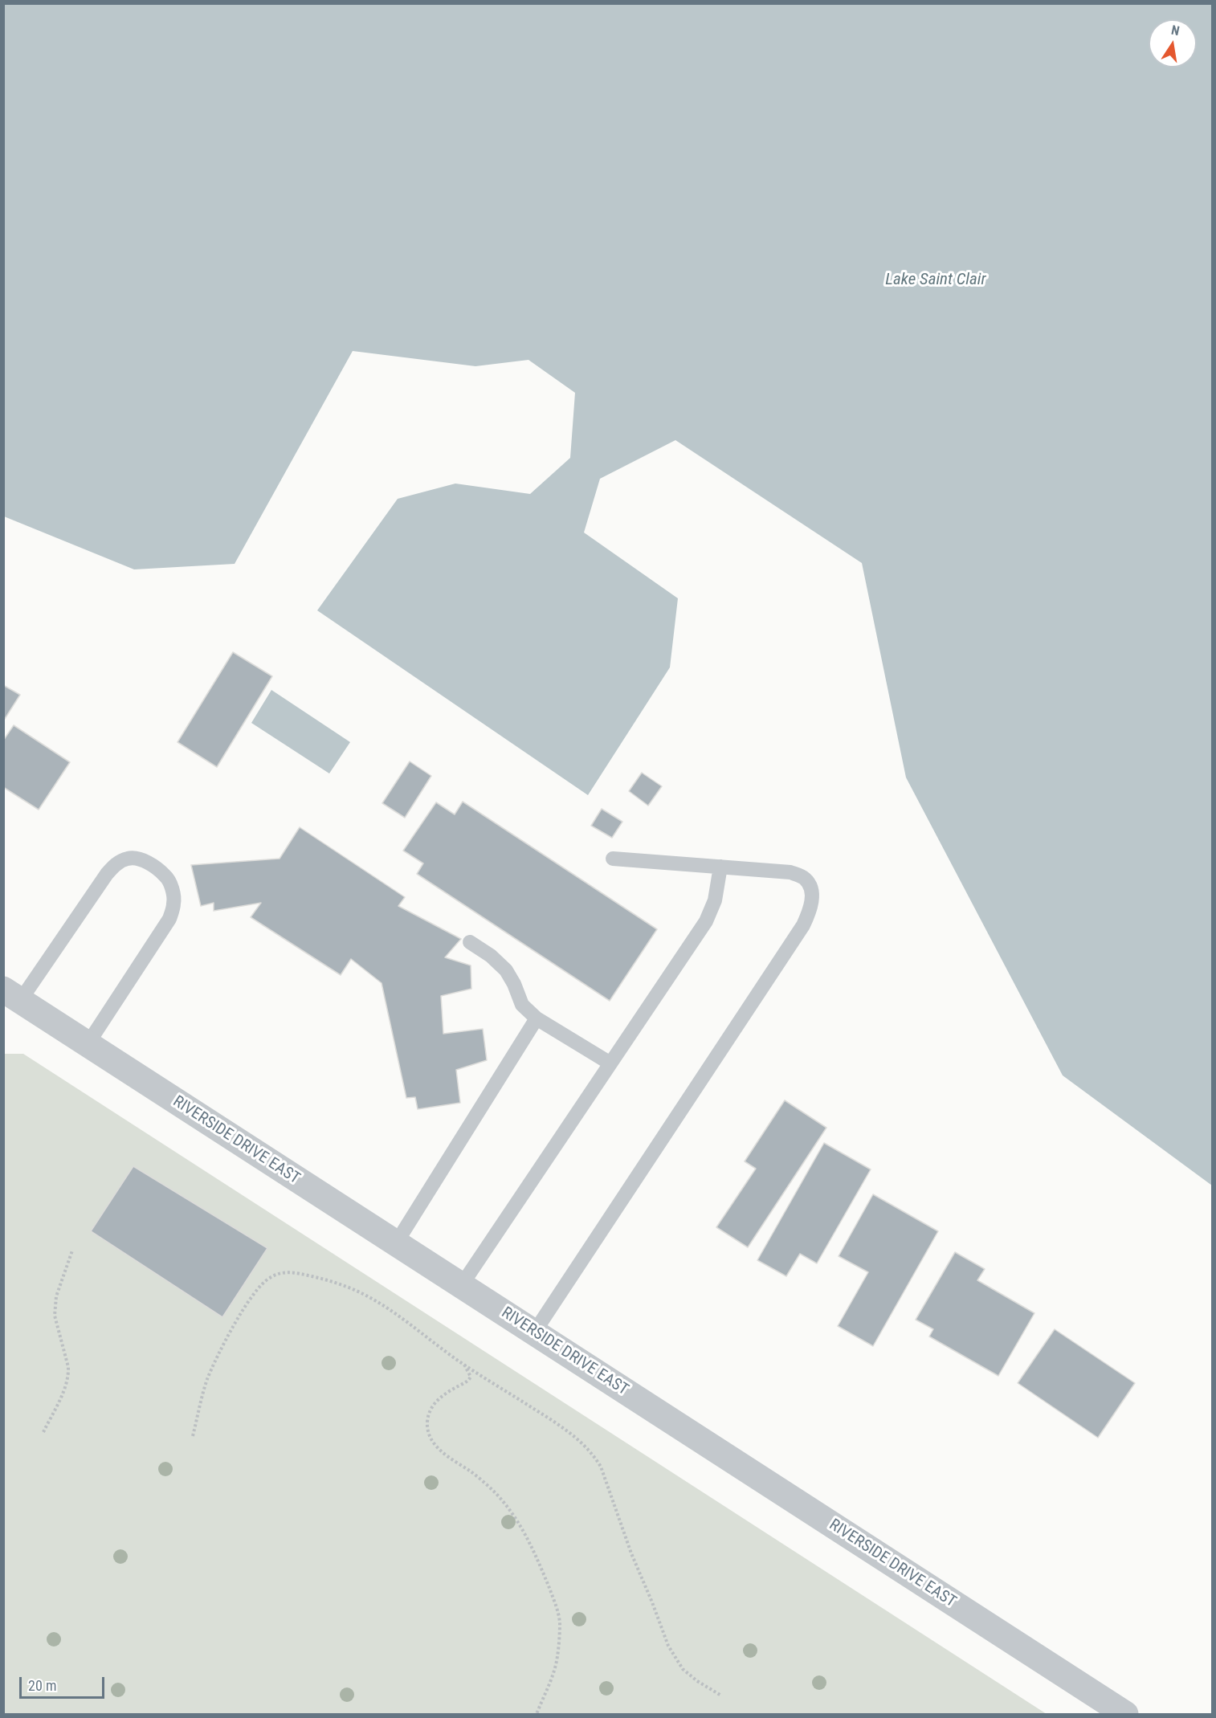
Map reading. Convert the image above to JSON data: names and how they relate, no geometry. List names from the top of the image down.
{
  "streets": {
    "street": ["RIVERSIDE DRIVE EAST"]
  },
  "water": ["Lake Saint Clair"],
  "scale_bar": "20 m",
  "north": "top"
}
